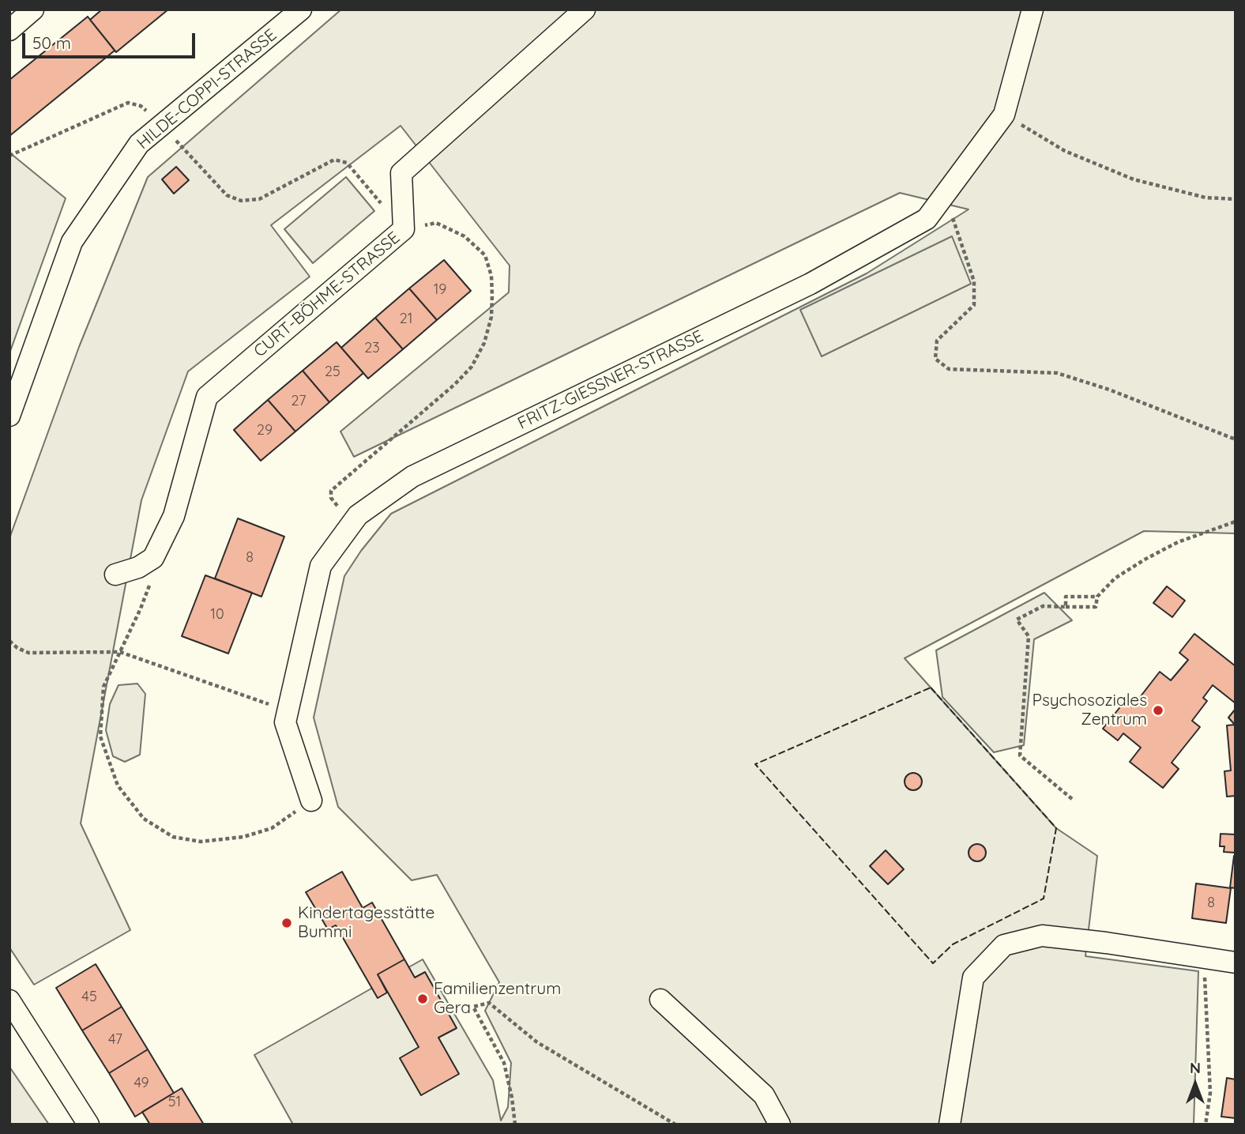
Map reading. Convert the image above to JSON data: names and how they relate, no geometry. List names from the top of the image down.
{
  "streets": {
    "street": ["HILDE-COPPI-STRASSE", "CURT-BÖHME-STRASSE", "FRITZ-GIESSNER-STRASSE"]
  },
  "places": ["Psychosoziales Zentrum", "Kindertagesstätte Bummi", "Familienzentrum Gera"],
  "house_numbers": [
    "19",
    "21",
    "23",
    "25",
    "27",
    "29",
    "8",
    "10",
    "8",
    "45",
    "47",
    "49",
    "51"
  ],
  "scale_bar": "50 m",
  "north": "top"
}
